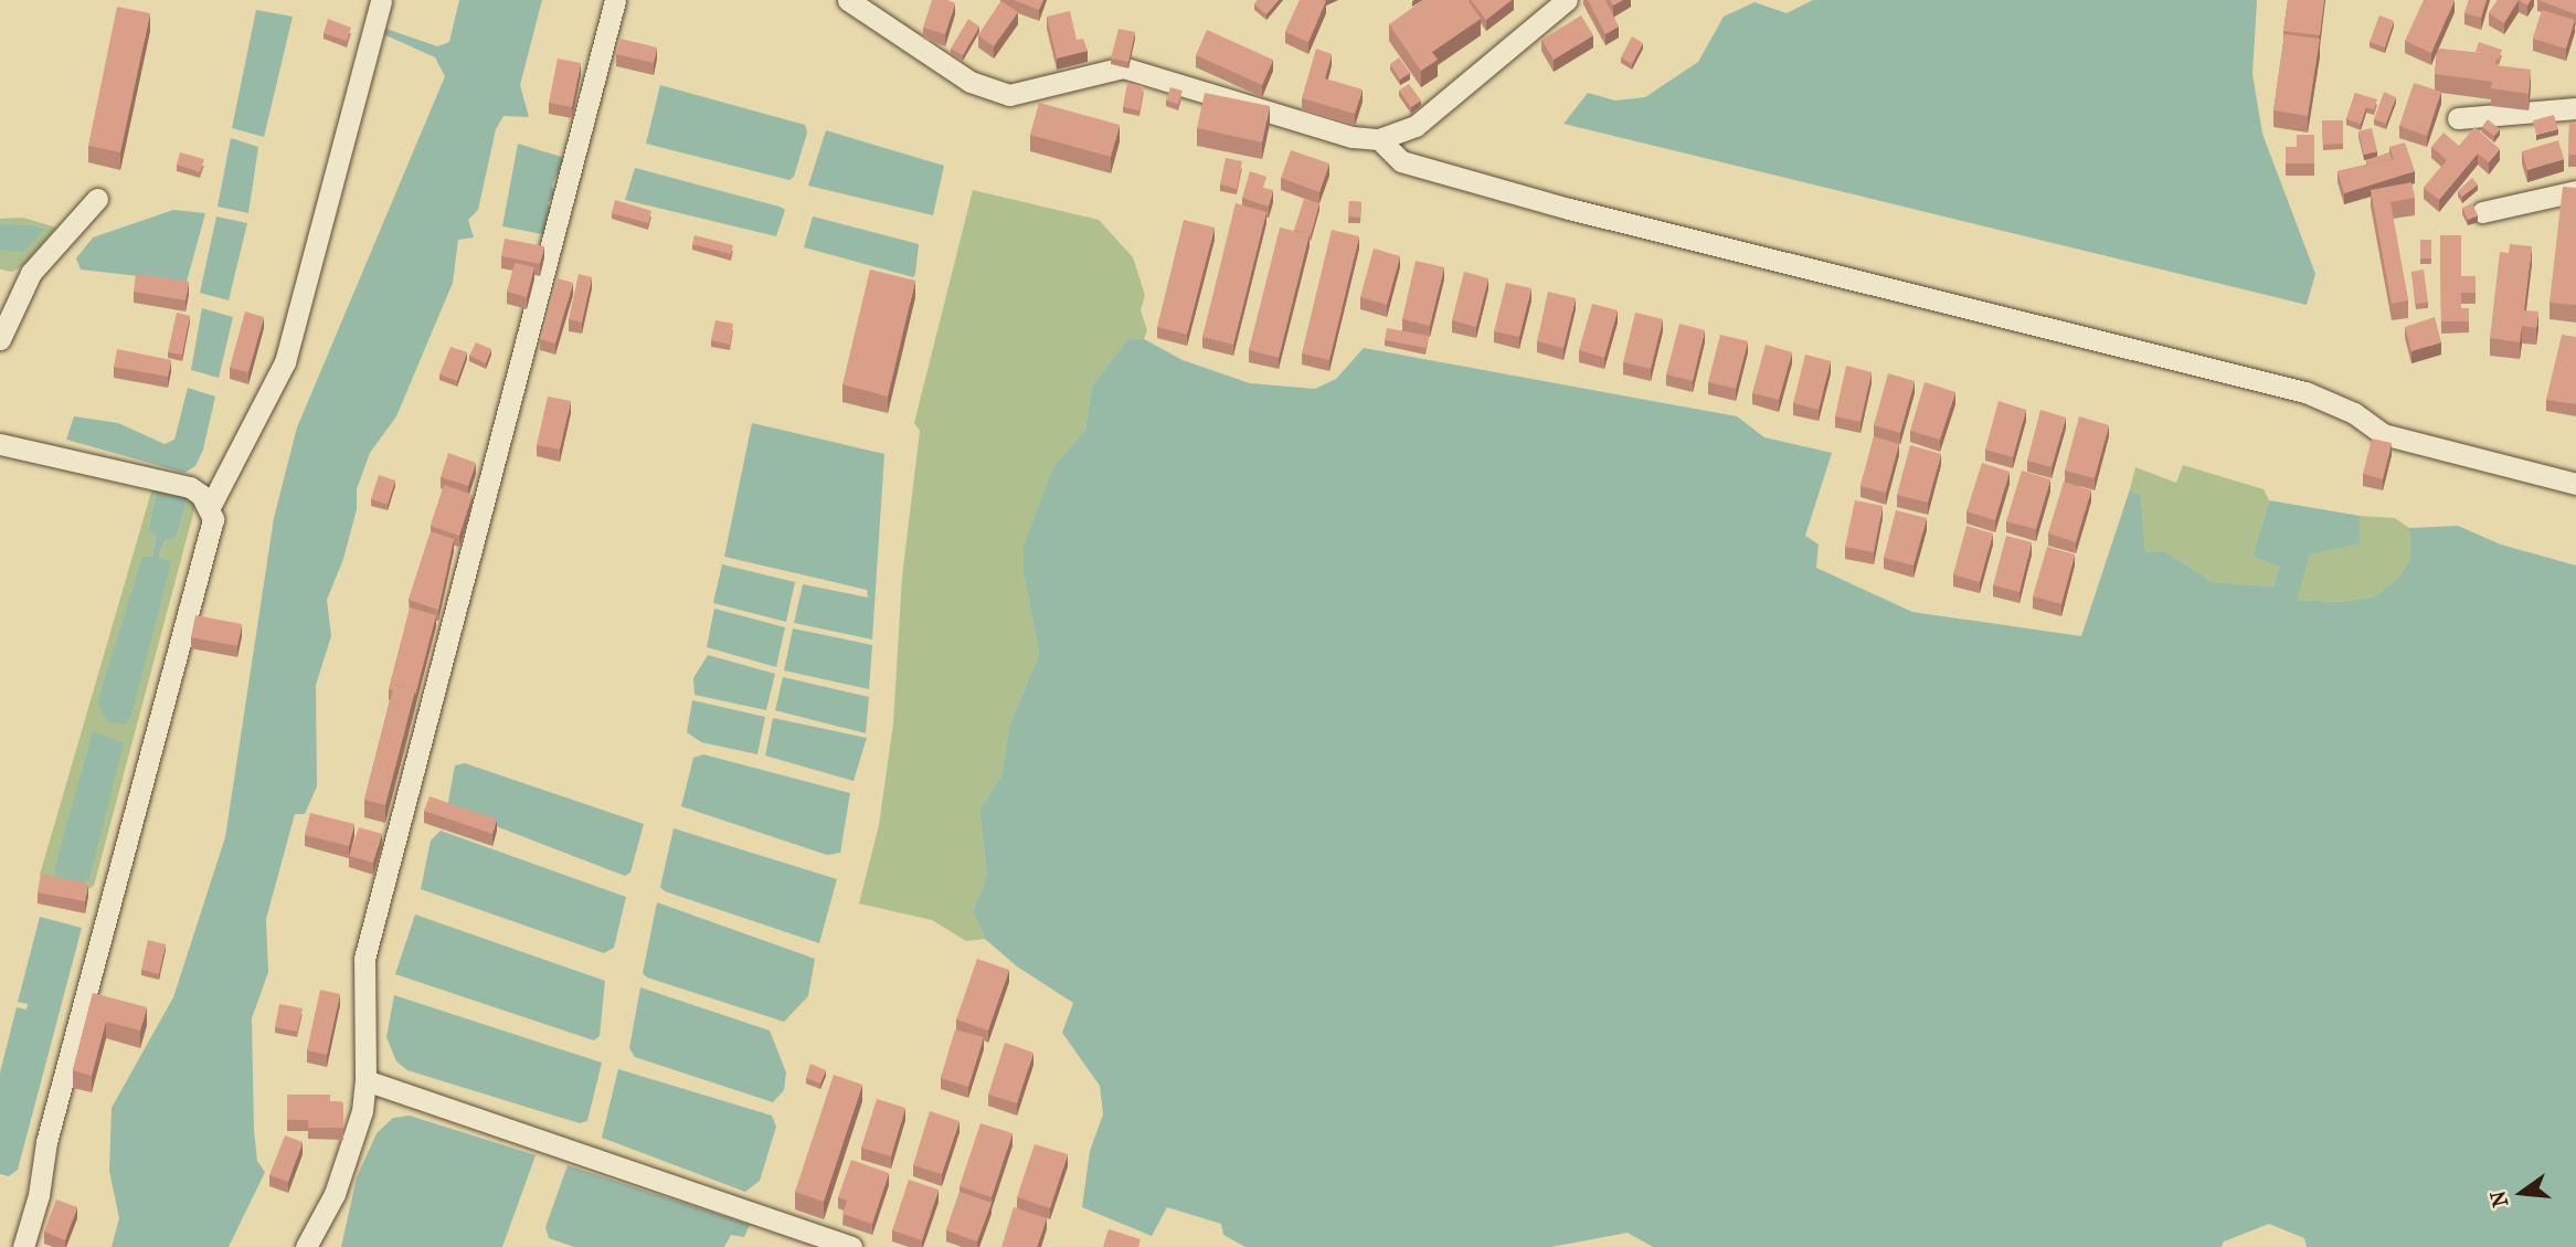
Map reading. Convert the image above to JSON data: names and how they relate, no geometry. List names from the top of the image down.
{
  "north": "left"
}
